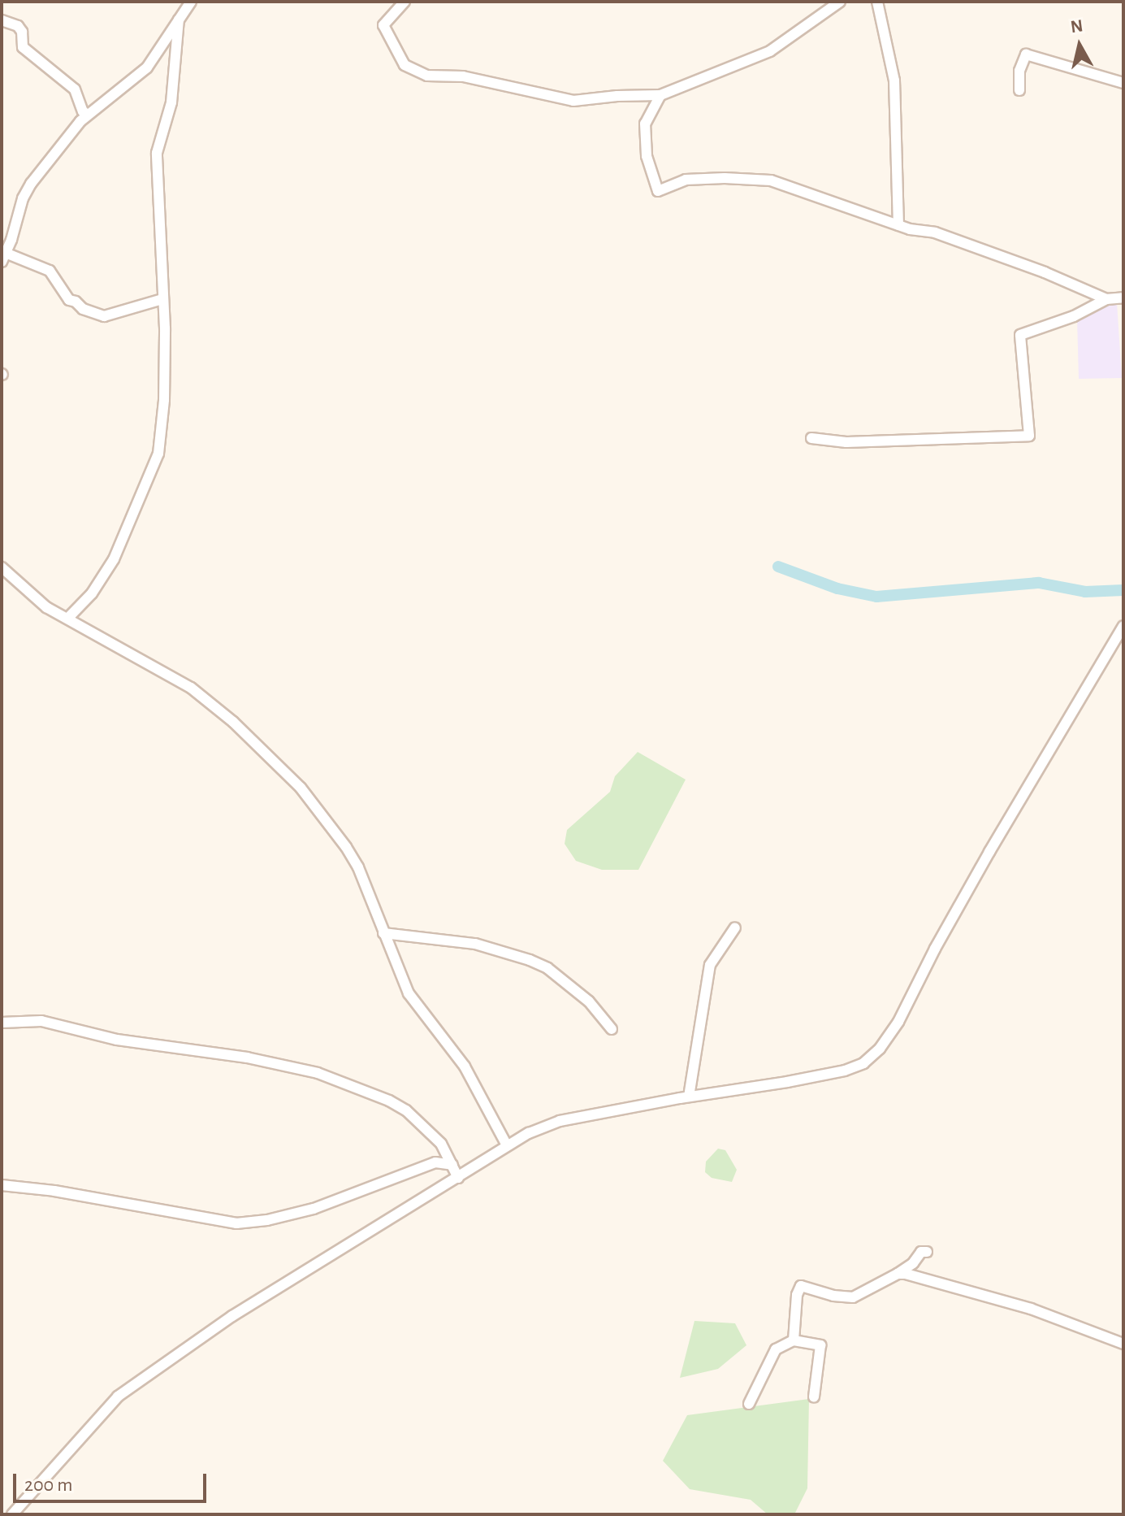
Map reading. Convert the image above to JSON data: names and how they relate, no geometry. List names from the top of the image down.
{
  "scale_bar": "200 m",
  "north": "top"
}
